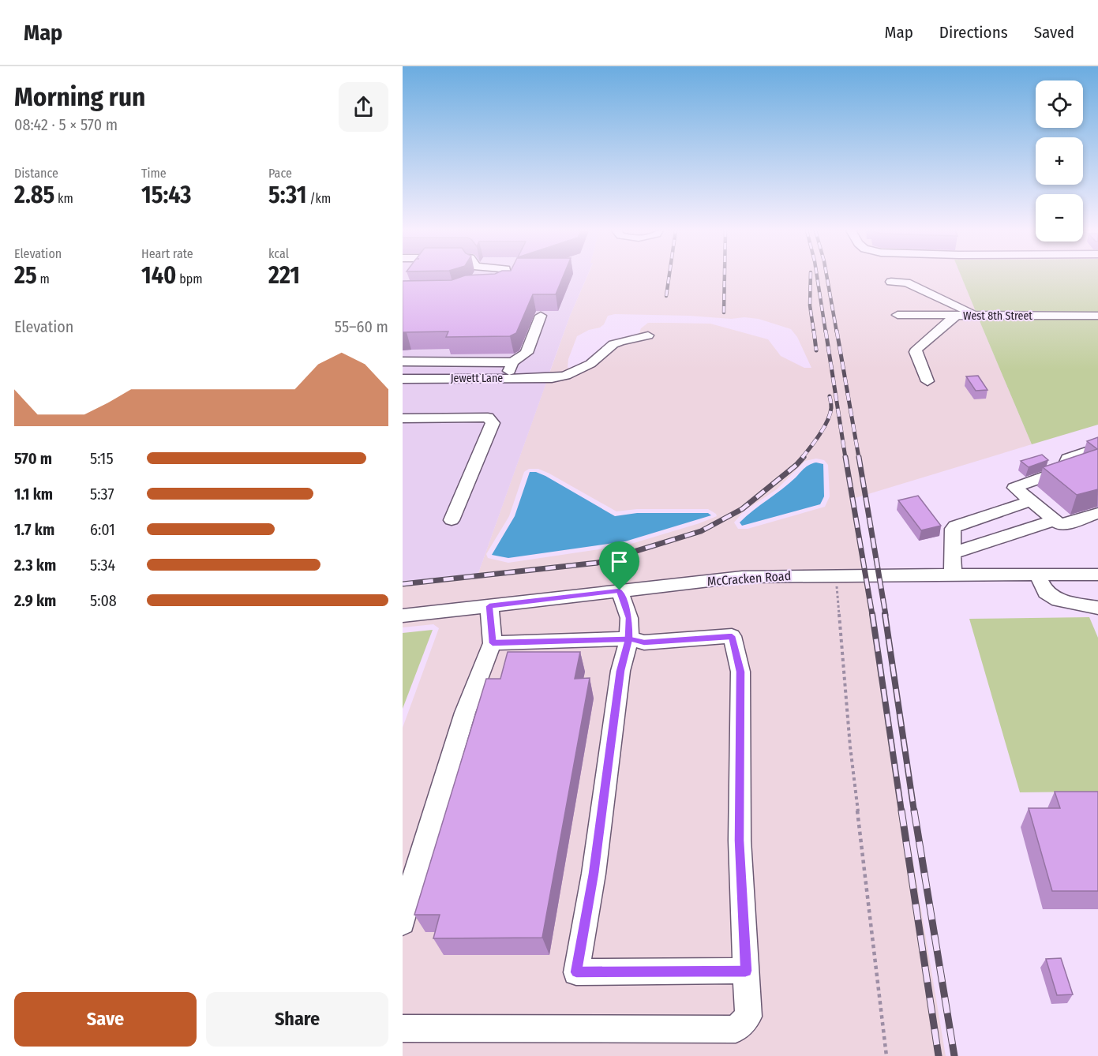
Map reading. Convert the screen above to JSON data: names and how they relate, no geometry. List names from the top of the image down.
{
  "streets": {
    "street": ["West 8th Street", "Jewett Lane", "McCracken Road"]
  },
  "page": {
    "header": "Map",
    "nav": ["Map", "Directions", "Saved"],
    "heading": ["Morning run", "08:42 · 5 × 570 m"],
    "map_buttons": ["+", "−"],
    "stats": [
      ["Distance", "2.85 km"],
      ["Time", "15:43"],
      ["Pace", "5:31 /km"],
      ["Elevation", "25 m"],
      ["Heart rate", "140 bpm"],
      ["kcal", "221"]
    ],
    "chart": ["Elevation", "55–60 m"],
    "list": [
      {
        "name": "570 m",
        "note": "5:15"
      },
      {
        "name": "1.1 km",
        "note": "5:37"
      },
      {
        "name": "1.7 km",
        "note": "6:01"
      },
      {
        "name": "2.3 km",
        "note": "5:34"
      },
      {
        "name": "2.9 km",
        "note": "5:08"
      }
    ],
    "buttons": ["Save", "Share"]
  }
}
